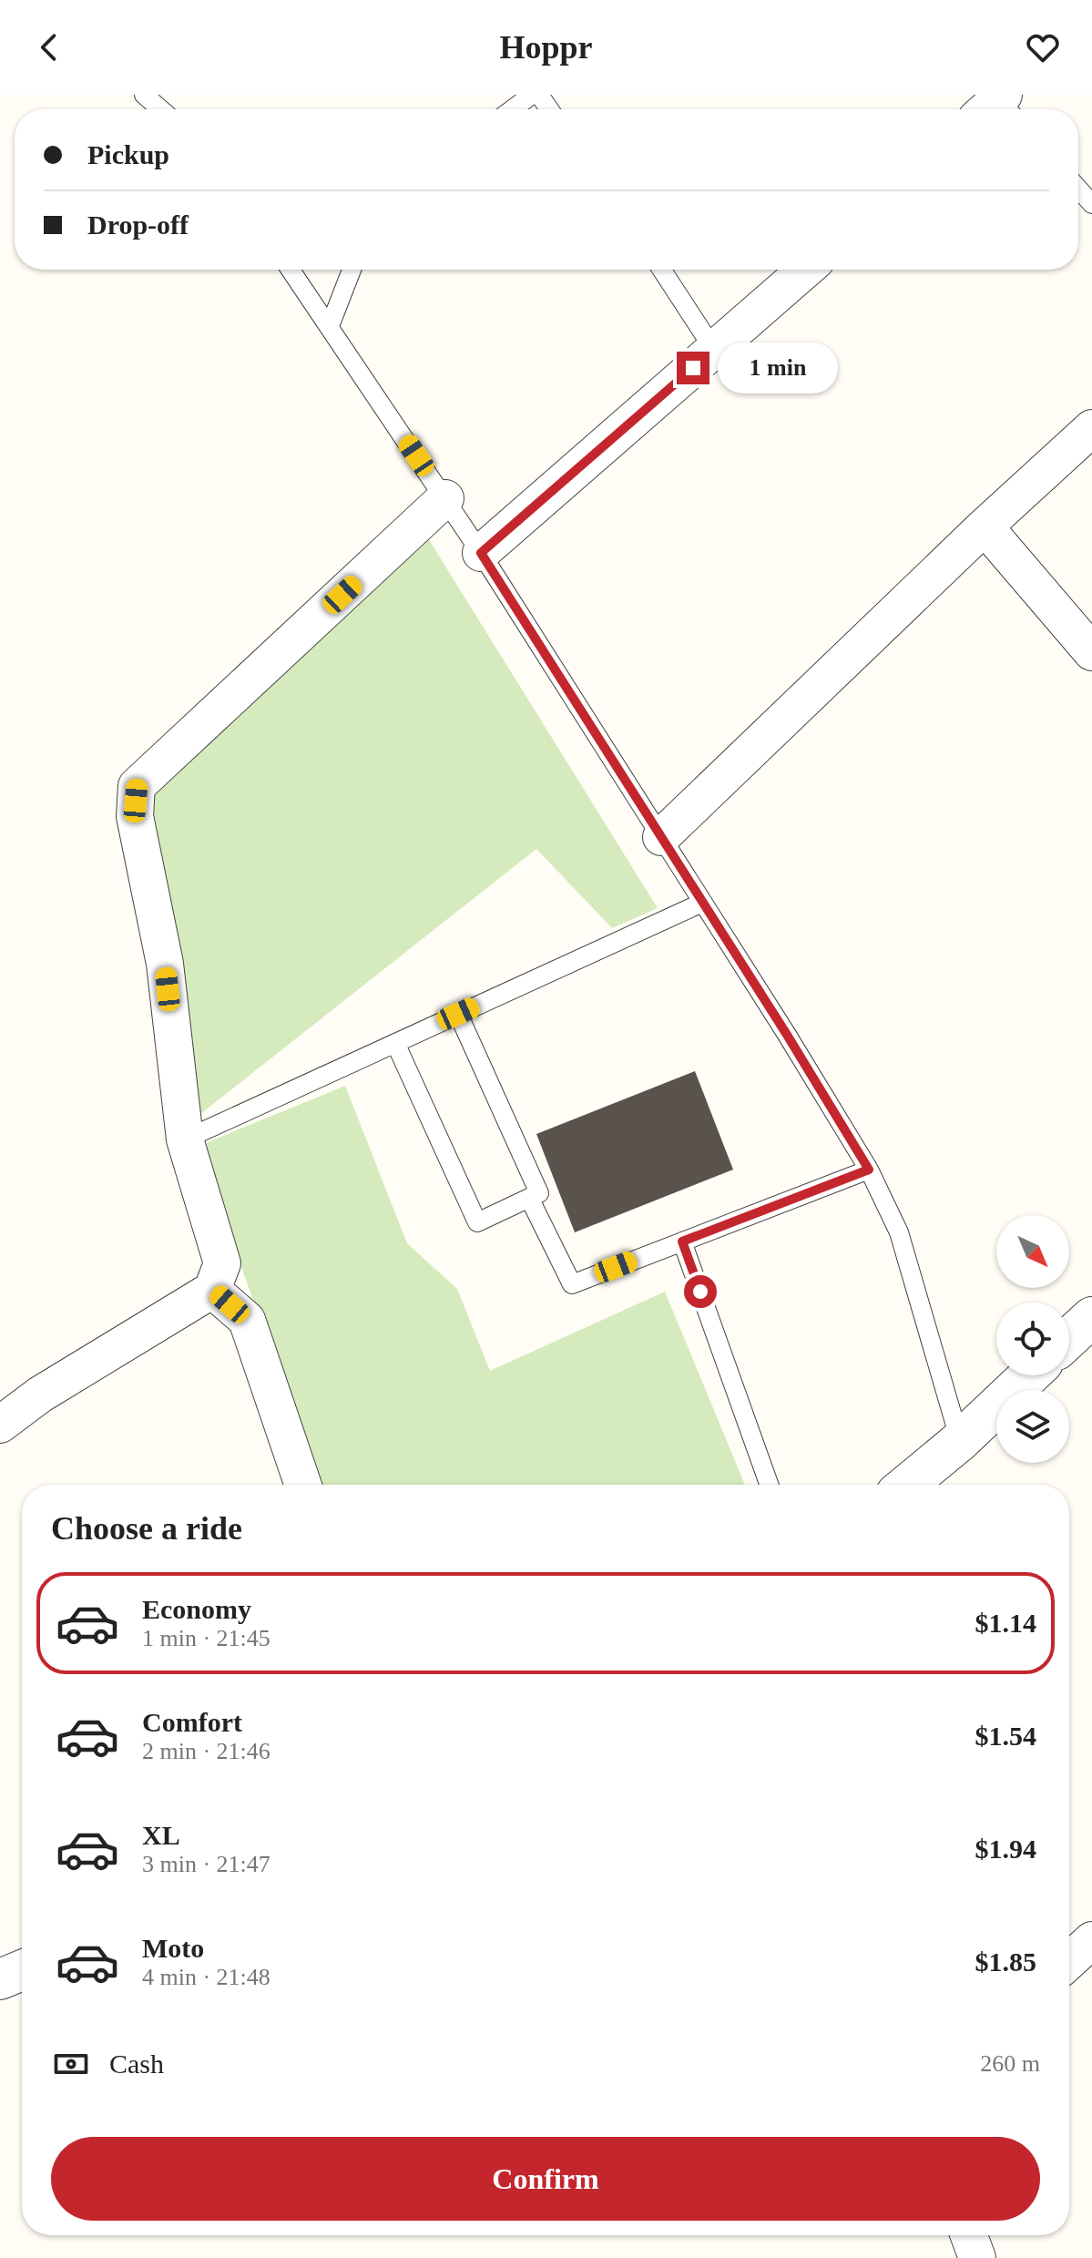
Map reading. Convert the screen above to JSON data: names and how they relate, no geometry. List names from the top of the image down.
{
  "north": "bottom right",
  "page": {
    "header": "Hoppr",
    "banner": ["Pickup", "Drop-off"],
    "bubble": "1 min",
    "heading": "Choose a ride",
    "list": [
      {
        "name": "Economy",
        "note": "1 min · 21:45",
        "value": "$1.14"
      },
      {
        "name": "Comfort",
        "note": "2 min · 21:46",
        "value": "$1.54"
      },
      {
        "name": "XL",
        "note": "3 min · 21:47",
        "value": "$1.94"
      },
      {
        "name": "Moto",
        "note": "4 min · 21:48",
        "value": "$1.85"
      }
    ],
    "pay": ["Cash", "260 m"],
    "buttons": "Confirm"
  }
}
